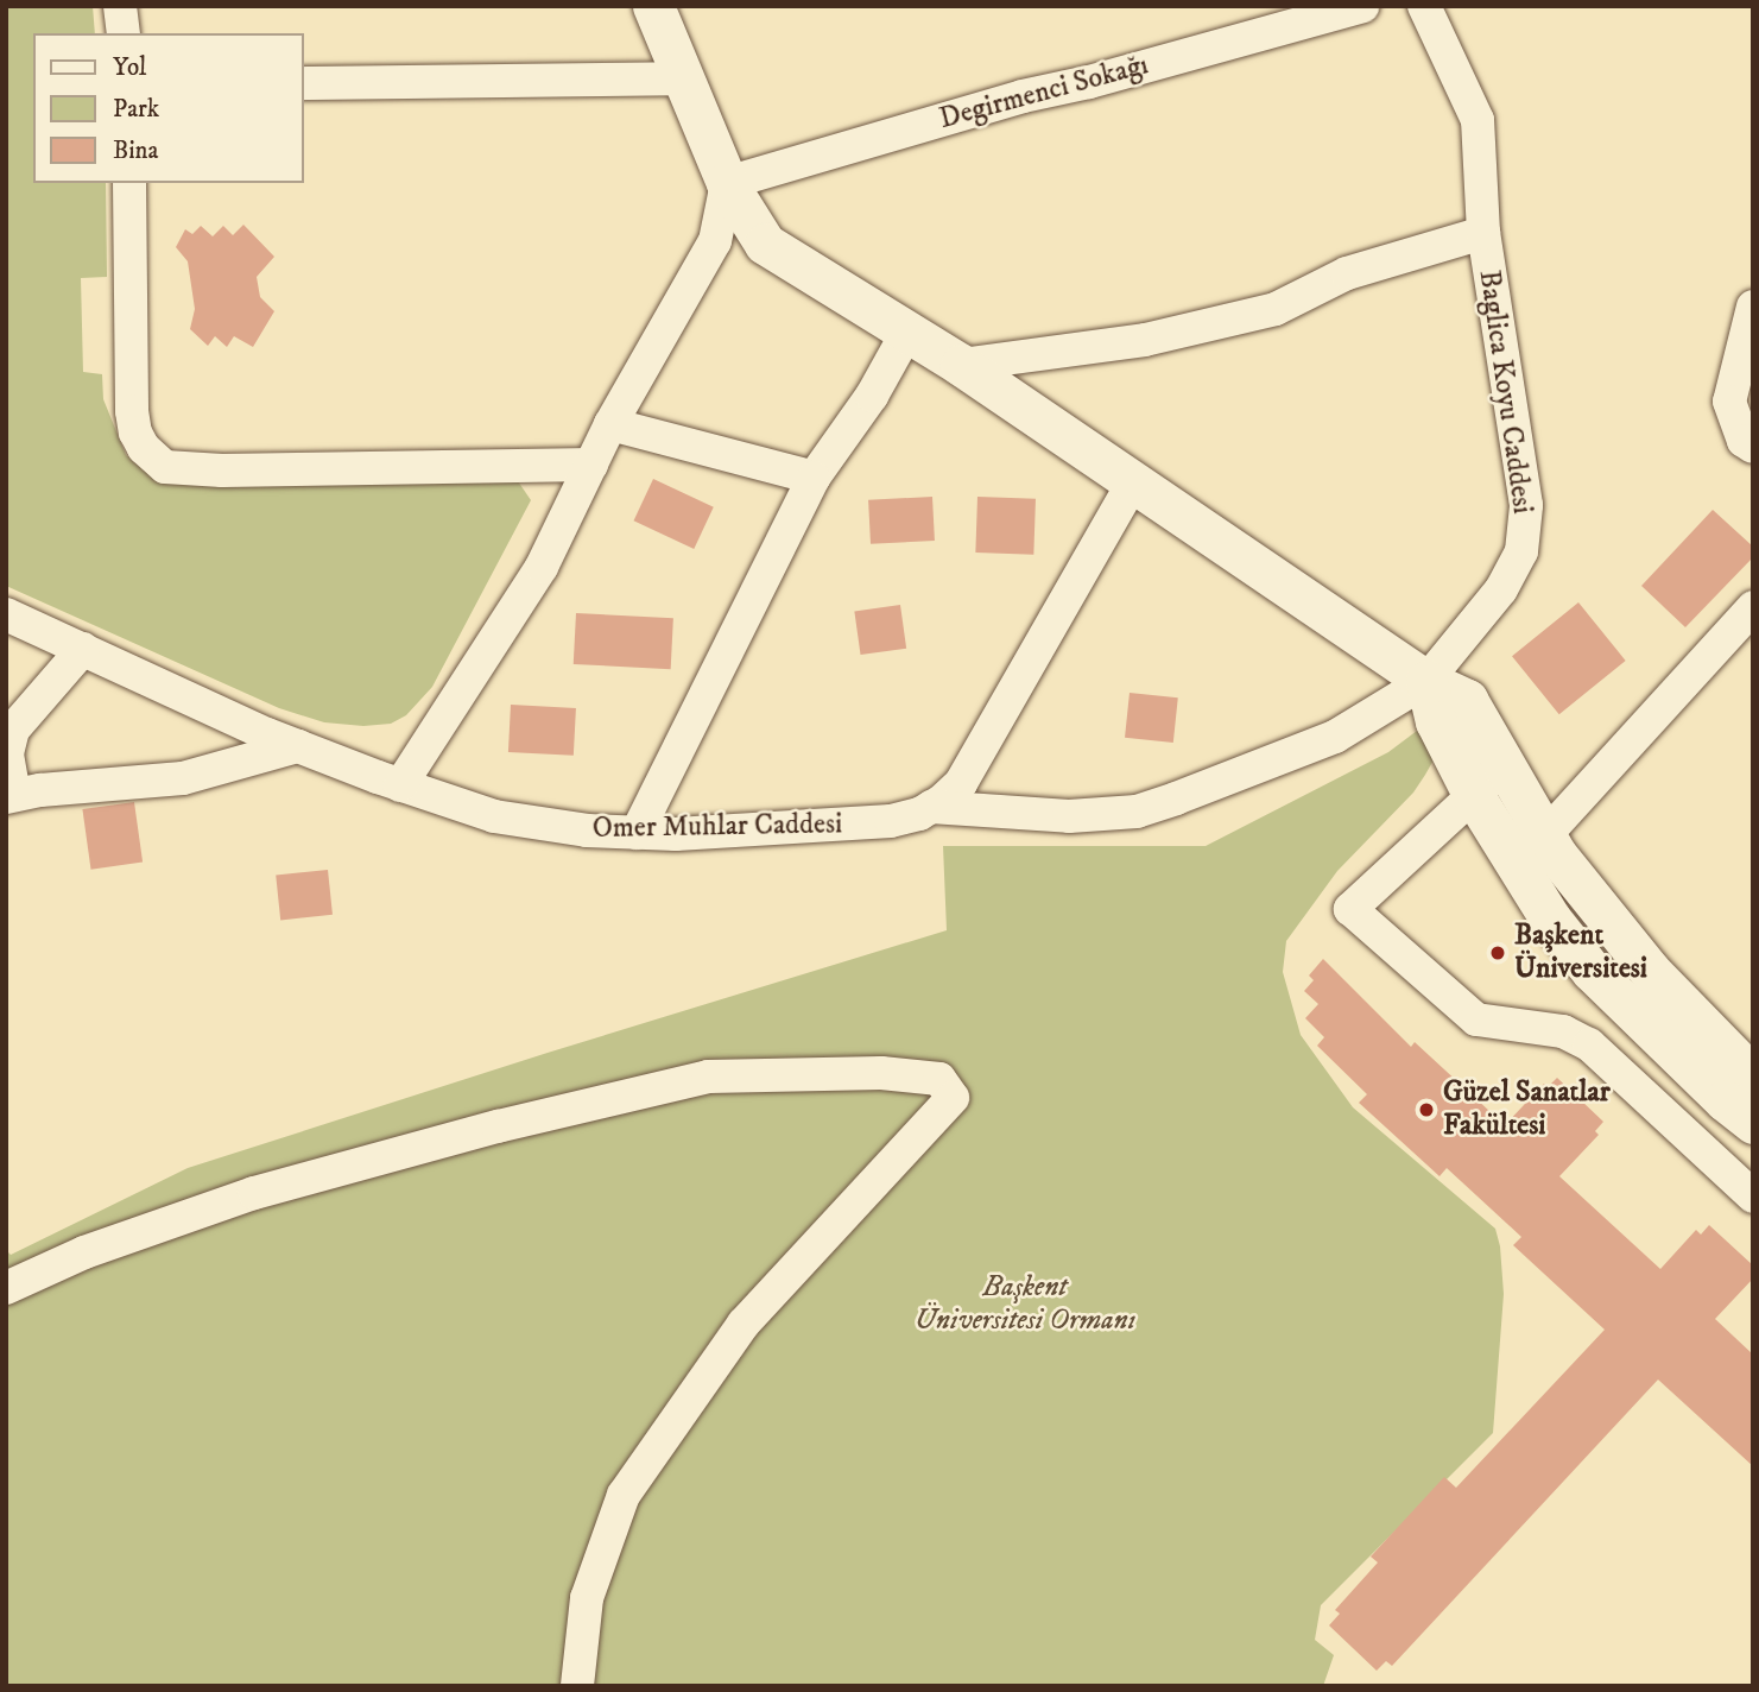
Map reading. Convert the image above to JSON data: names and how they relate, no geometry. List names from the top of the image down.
{
  "streets": {
    "street": ["Degirmenci Sokağı", "Baglica Koyu Caddesi", "Omer Muhlar Caddesi"]
  },
  "crossings": [
    ["Baglica Koyu Caddesi", "Omer Muhlar Caddesi"]
  ],
  "parks": ["Başkent Üniversitesi Ormanı"],
  "places": ["Başkent Üniversitesi", "Güzel Sanatlar Fakültesi"],
  "legend": ["Yol", "Park", "Bina"]
}
